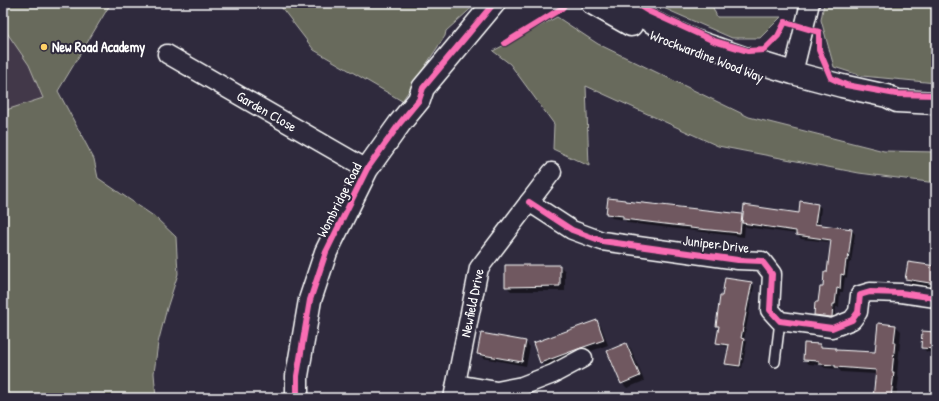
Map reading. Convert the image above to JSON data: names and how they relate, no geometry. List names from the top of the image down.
{
  "streets": {
    "main road": ["Wrockwardine Wood Way", "Wombridge Road"],
    "street": ["Garden Close", "Juniper Drive", "Newfield Drive"]
  },
  "crossings": [
    ["Garden Close", "Wombridge Road"],
    ["Juniper Drive", "Newfield Drive"]
  ],
  "places": ["New Road Academy"]
}
